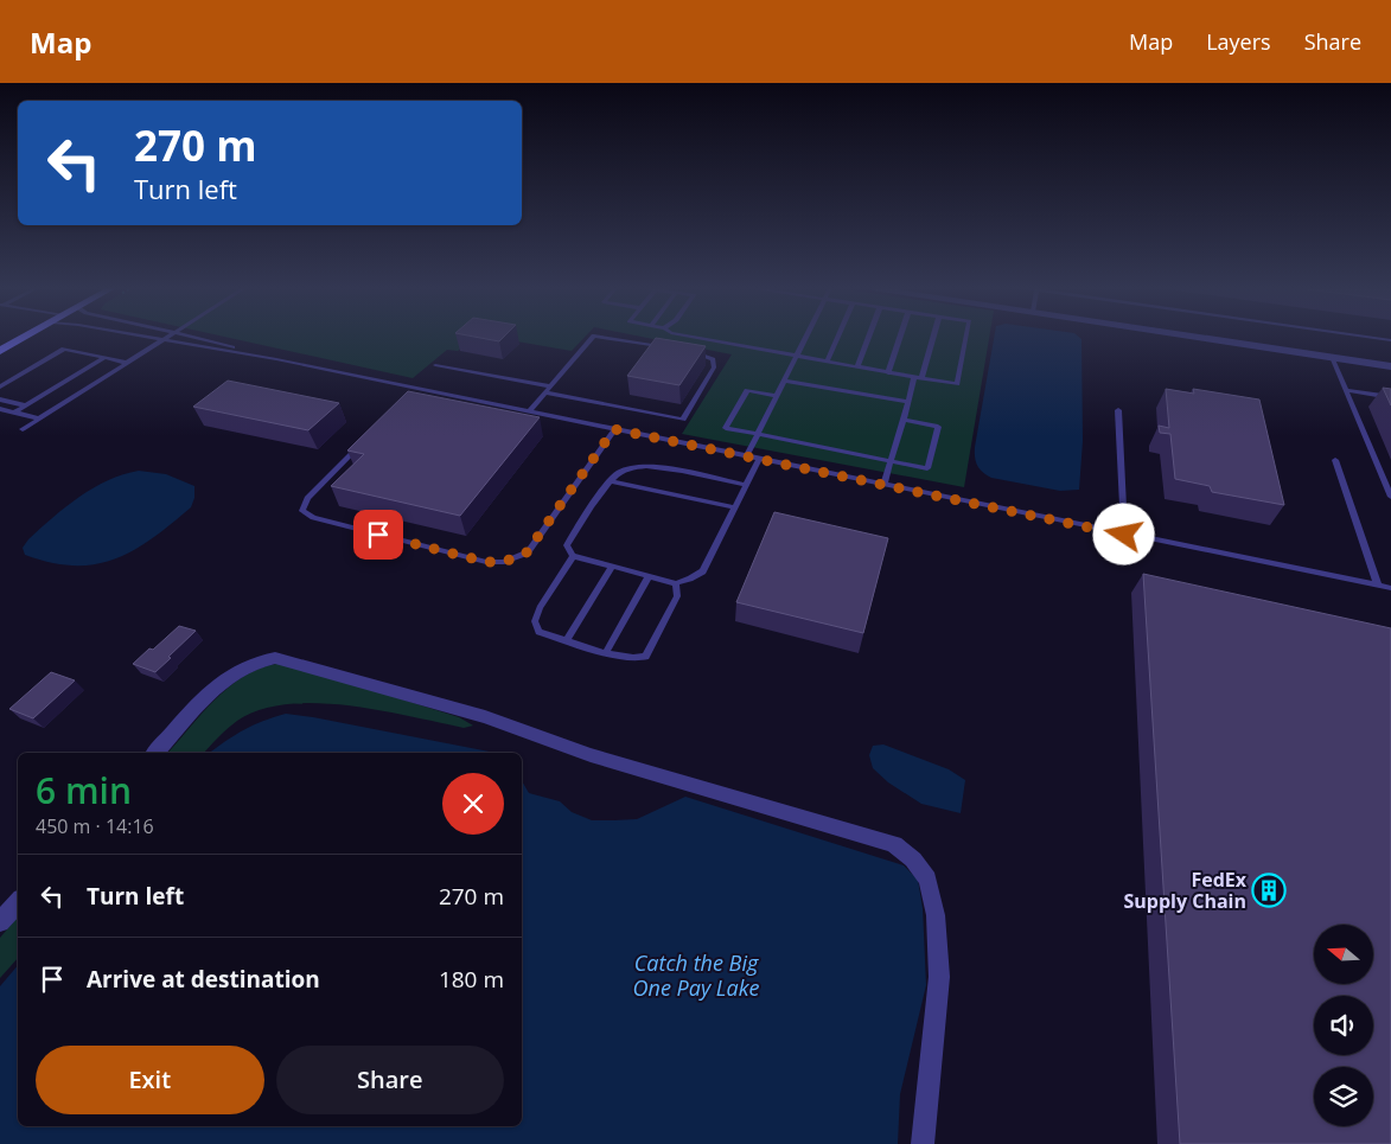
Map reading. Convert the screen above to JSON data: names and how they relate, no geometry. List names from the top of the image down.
{
  "water": ["Catch the Big One Pay Lake"],
  "places": {
    "building": ["FedEx Supply Chain"]
  },
  "north": "left",
  "page": {
    "header": "Map",
    "nav": ["Map", "Layers", "Share"],
    "turn": ["270 m", "Turn left"],
    "heading": ["6 min", "450 m · 14:16"],
    "list": [
      {
        "name": "Turn left",
        "value": "270 m"
      },
      {
        "name": "Arrive at destination",
        "value": "180 m"
      }
    ],
    "buttons": ["Exit", "Share"]
  }
}
